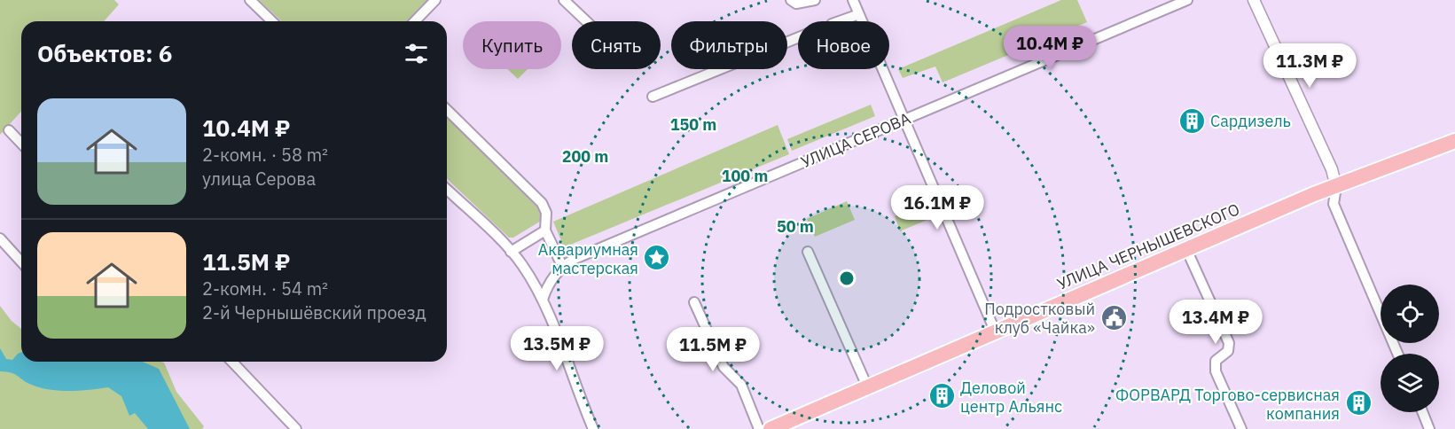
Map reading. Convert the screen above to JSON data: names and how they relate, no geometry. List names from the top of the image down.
{
  "streets": {
    "main road": ["УЛИЦА ЧЕРНЫШЕВСКОГО"],
    "street": ["УЛИЦА СЕРОВА"]
  },
  "places": {
    "building": ["Сардизель", "Деловой центр Альянс", "ФОРВАРД Торгово-сервисная компания"],
    "place": ["Аквариумная мастерская"],
    "public building": ["Подростковый клуб «Чайка»"]
  },
  "page": {
    "chip": [
      "Купить",
      "Снять",
      "Фильтры",
      "Новое"
    ],
    "heading": "Объектов: 6",
    "price": [
      "10.4M ₽",
      "11.3M ₽",
      "16.1M ₽",
      "13.4M ₽",
      "13.5M ₽",
      "11.5M ₽"
    ],
    "list": [
      {
        "name": "10.4M ₽",
        "note": "2-комн. · 58 m² · улица Серова"
      },
      {
        "name": "11.5M ₽",
        "note": "2-комн. · 54 m² · 2-й Чернышёвский проезд"
      }
    ]
  },
  "rings": [
    "150 m",
    "200 m",
    "100 m",
    "50 m"
  ]
}
